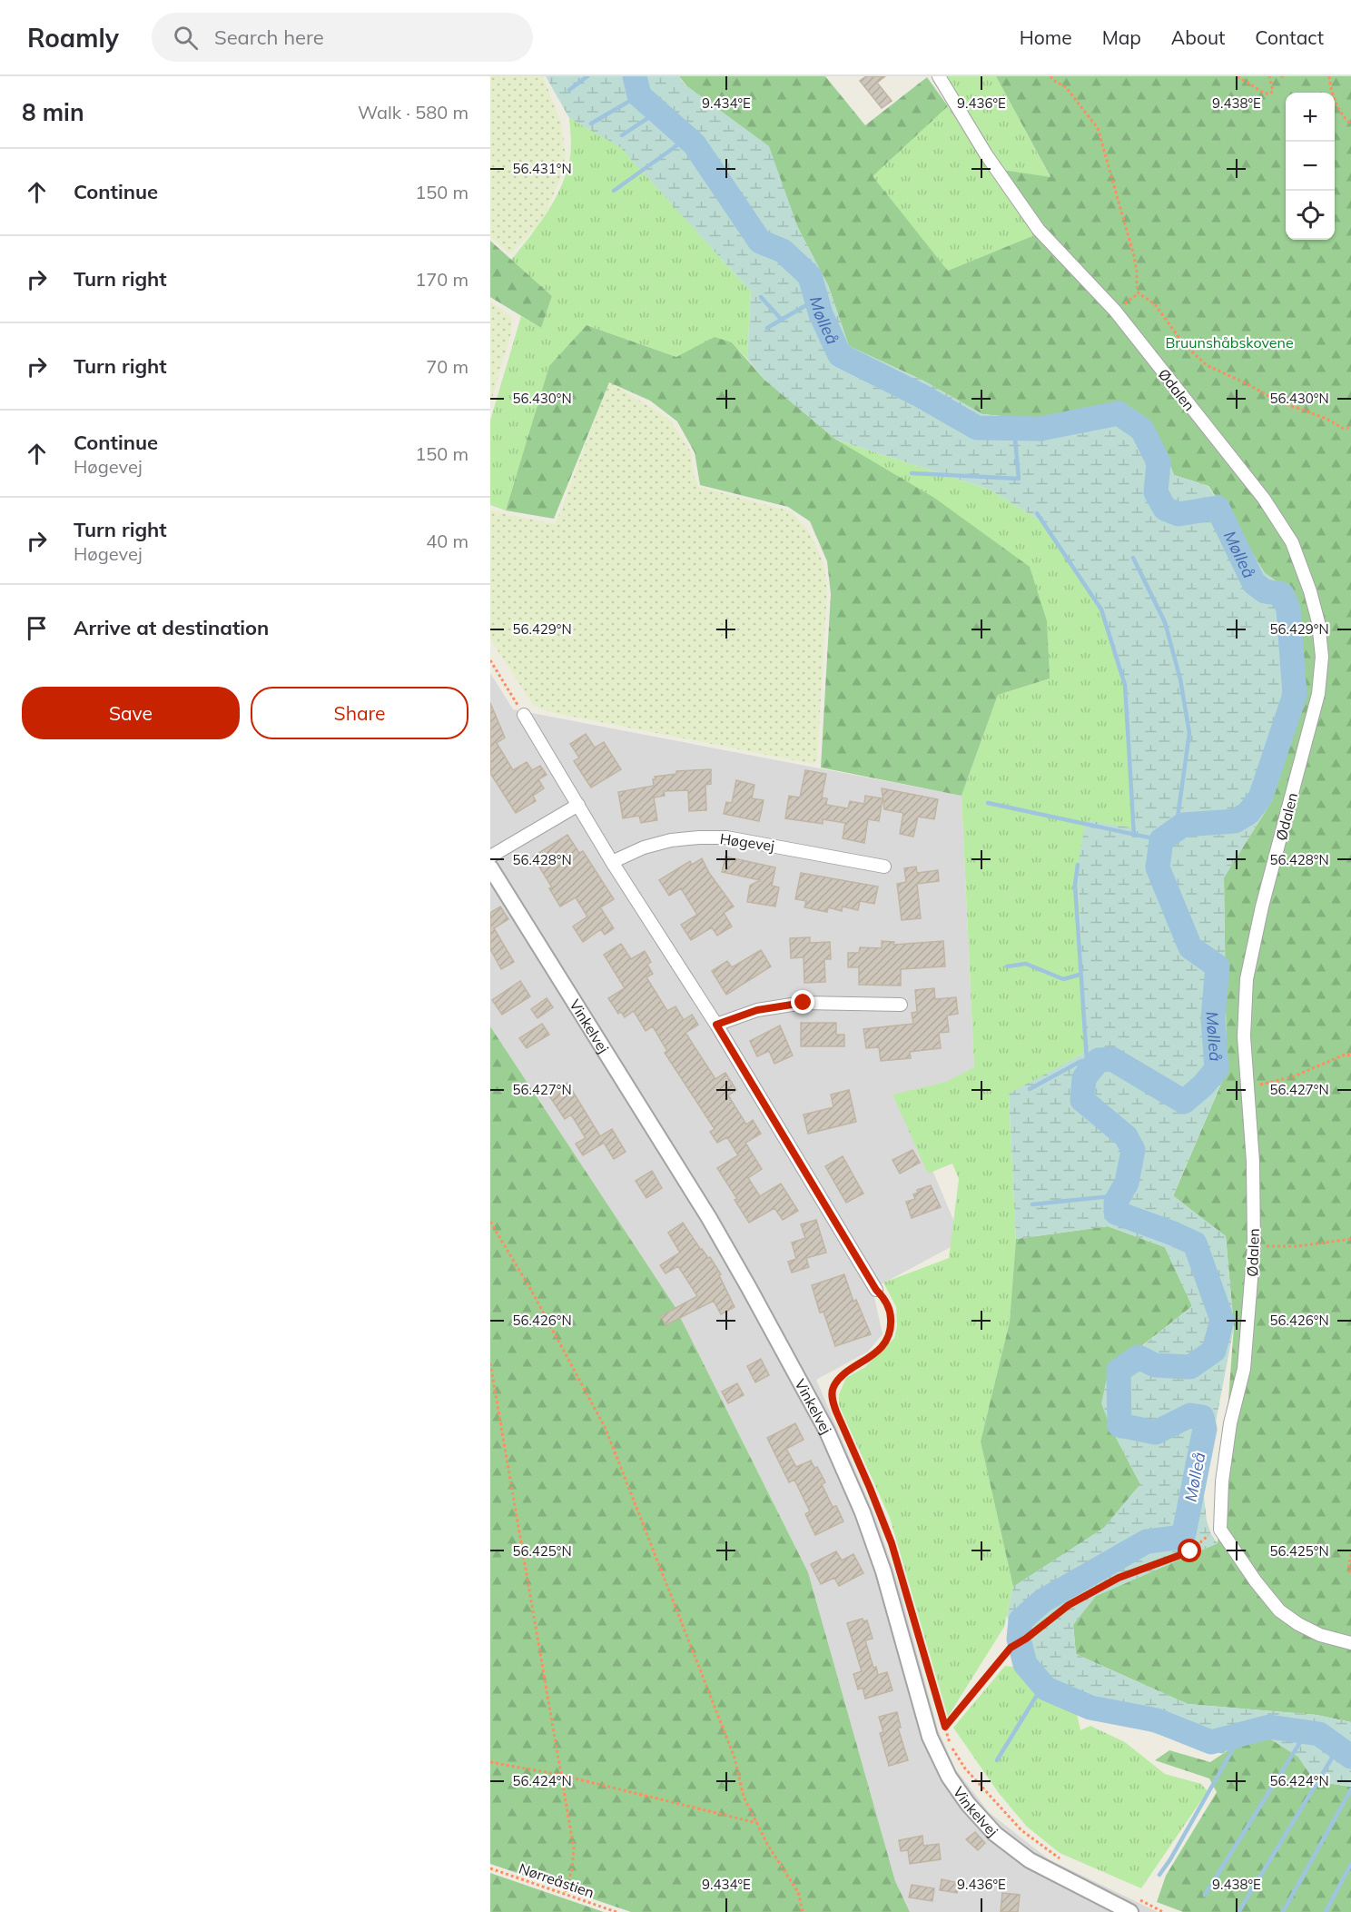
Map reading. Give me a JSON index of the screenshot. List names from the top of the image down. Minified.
{"streets":{"street":["Ødalen","Høgevej","Vinkelvej"],"path":["Nørreåstien"]},"water":["Mølleå"],"parks":["Bruunshåbskovene"],"page":{"header":"Roamly","search":"Search here","nav":["Home","Map","About","Contact"],"heading":["8 min","Walk · 580 m"],"map_buttons":["+","−"],"list":[["Continue","150 m"],["Turn right","170 m"],["Turn right","70 m"],["Continue","Høgevej","150 m"],["Turn right","Høgevej","40 m"],"Arrive at destination"],"buttons":["Save","Share"]},"coordinates":["9.434°E","9.436°E","9.438°E","56.431°N","56.430°N","56.429°N","56.428°N","56.427°N","56.426°N","56.425°N","56.424°N"]}
